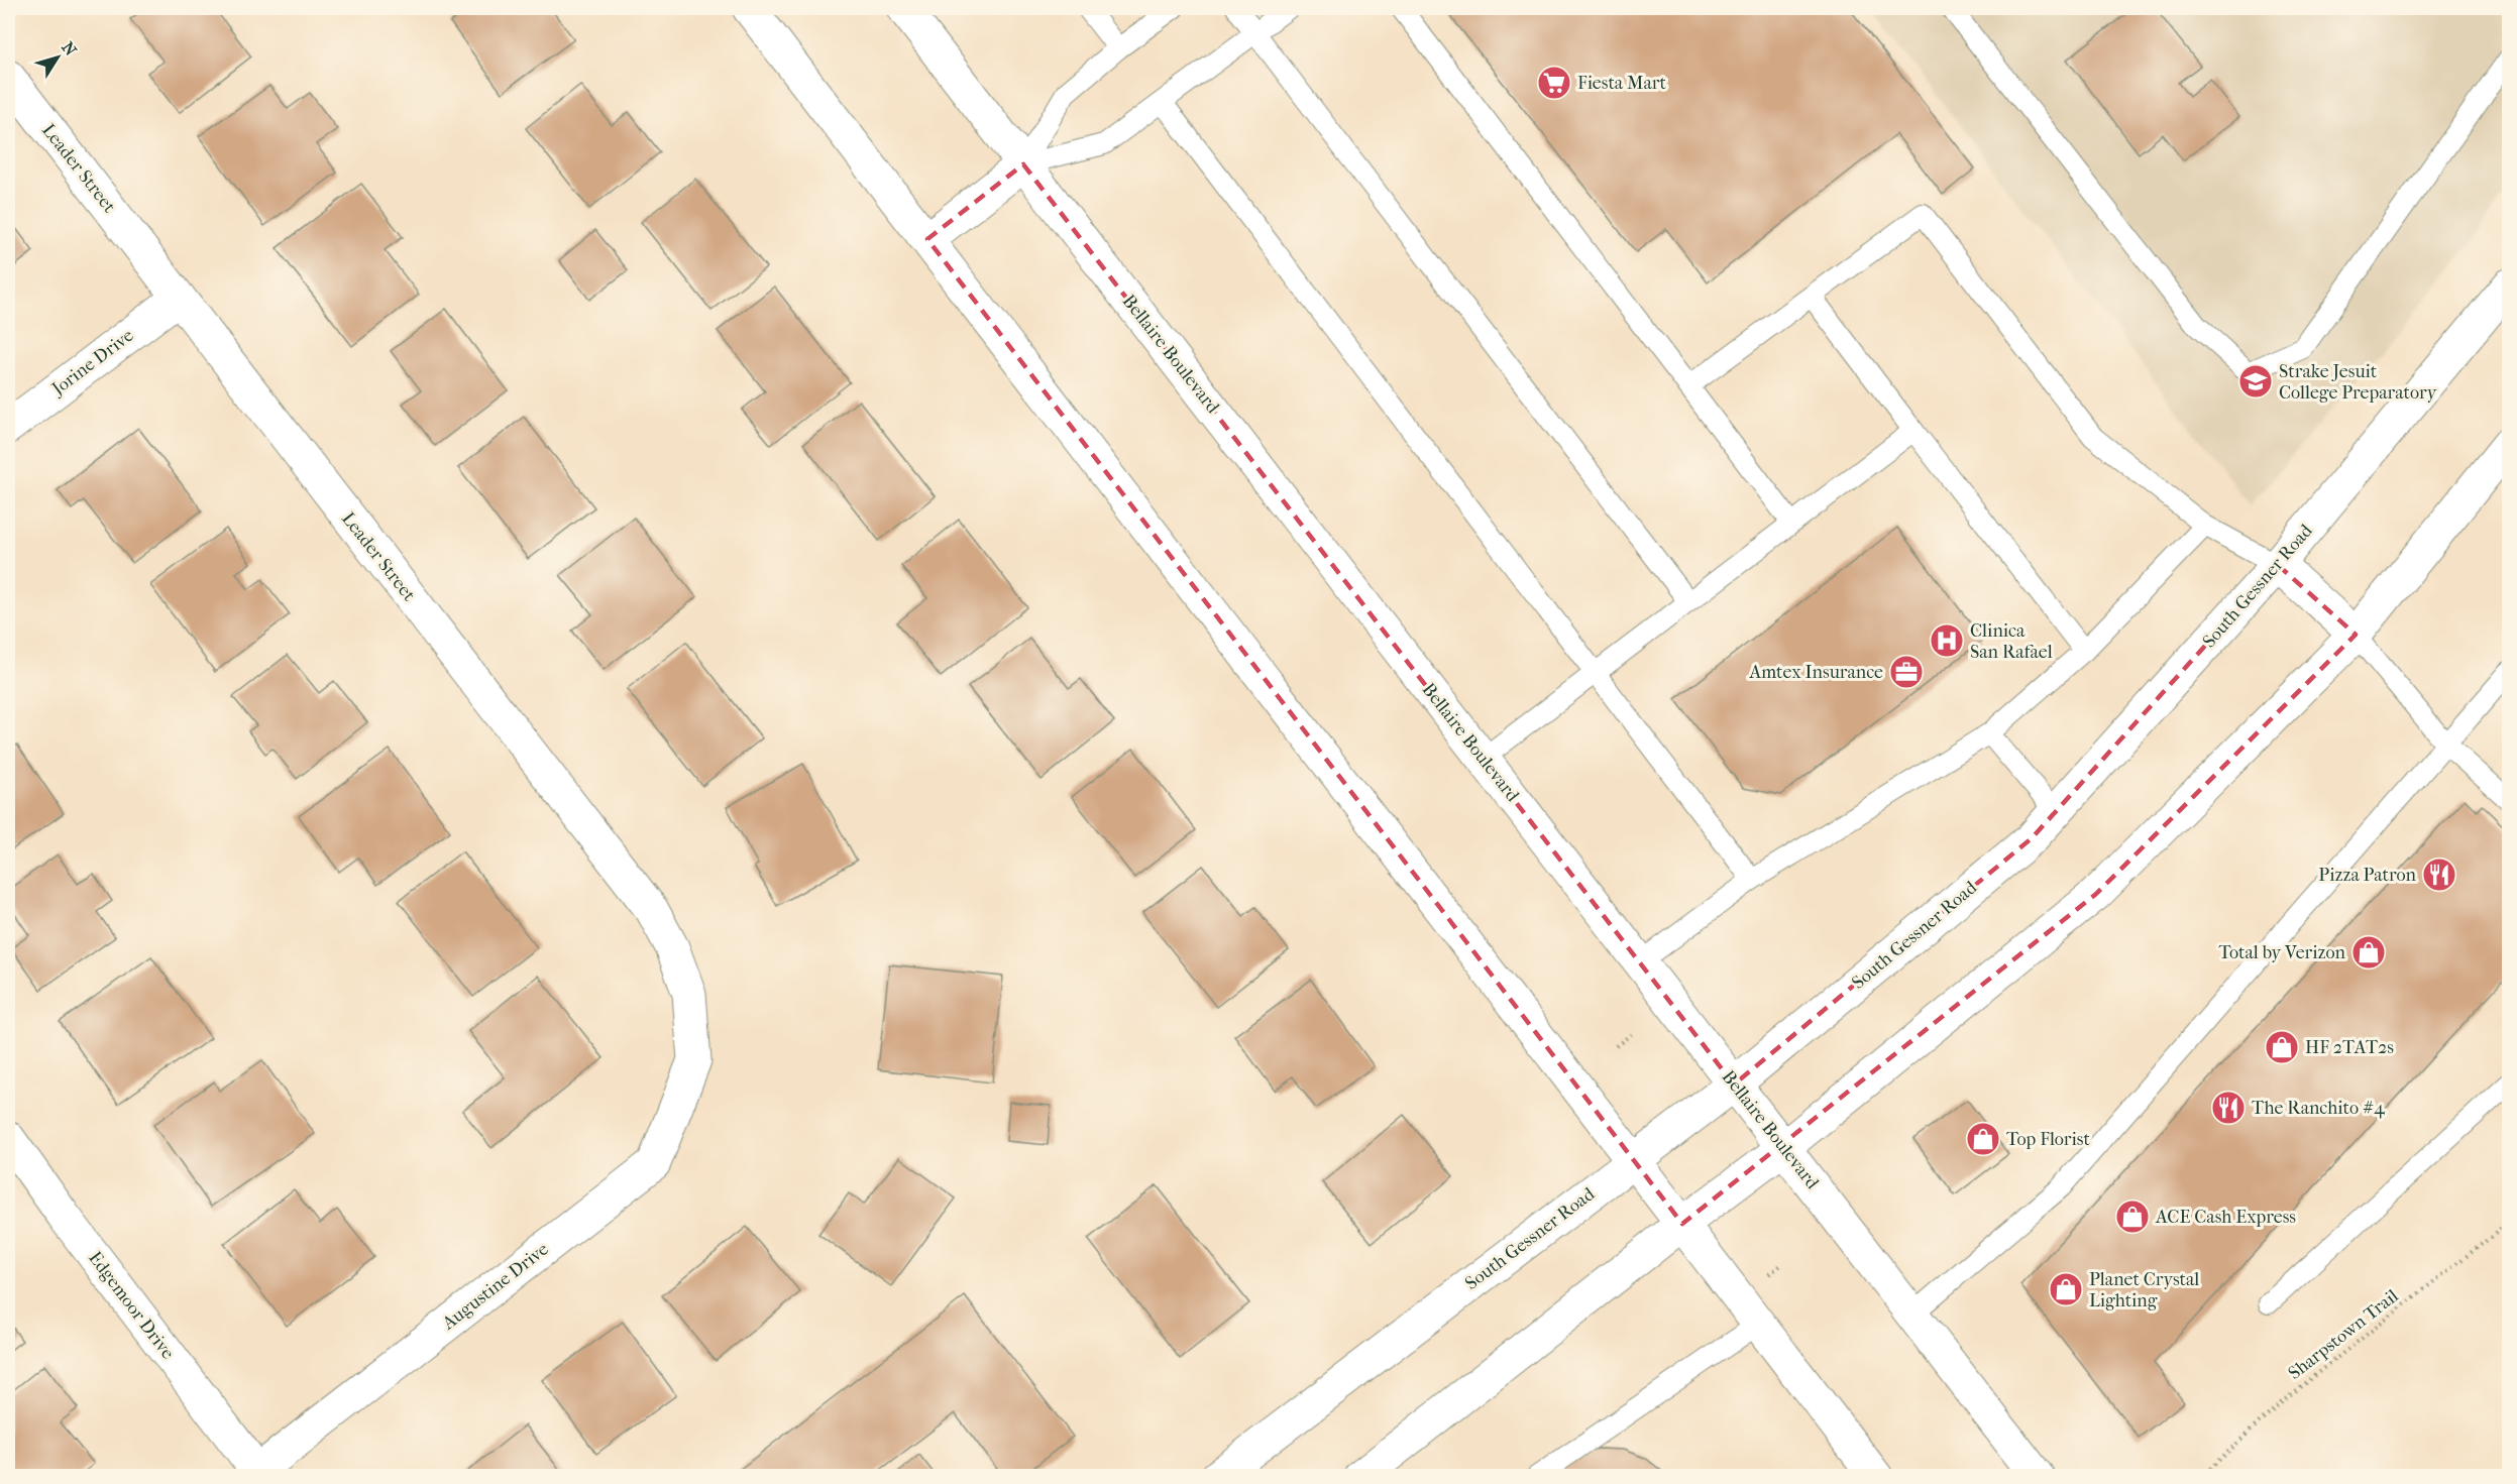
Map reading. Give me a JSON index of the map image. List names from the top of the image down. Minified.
{"streets":{"main road":["Leader Street","Bellaire Boulevard","Jorine Drive","South Gessner Road","Augustine Drive","Edgemoor Drive"],"path":["Sharpstown Trail"]},"crossings":[["Leader Street","Jorine Drive"],["Leader Street","Augustine Drive"],["Bellaire Boulevard","South Gessner Road"],["Augustine Drive","Edgemoor Drive"]],"places":{"supermarket":["Fiesta Mart"],"school or university":["Strake Jesuit College Preparatory"],"hospital":["Clinica San Rafael"],"office":["Amtex Insurance"],"restaurant":["Pizza Patron","The Ranchito #4"],"shop":["Total by Verizon","HF 2TAT2s","Top Florist","ACE Cash Express","Planet Crystal Lighting"]},"north":"top right"}
